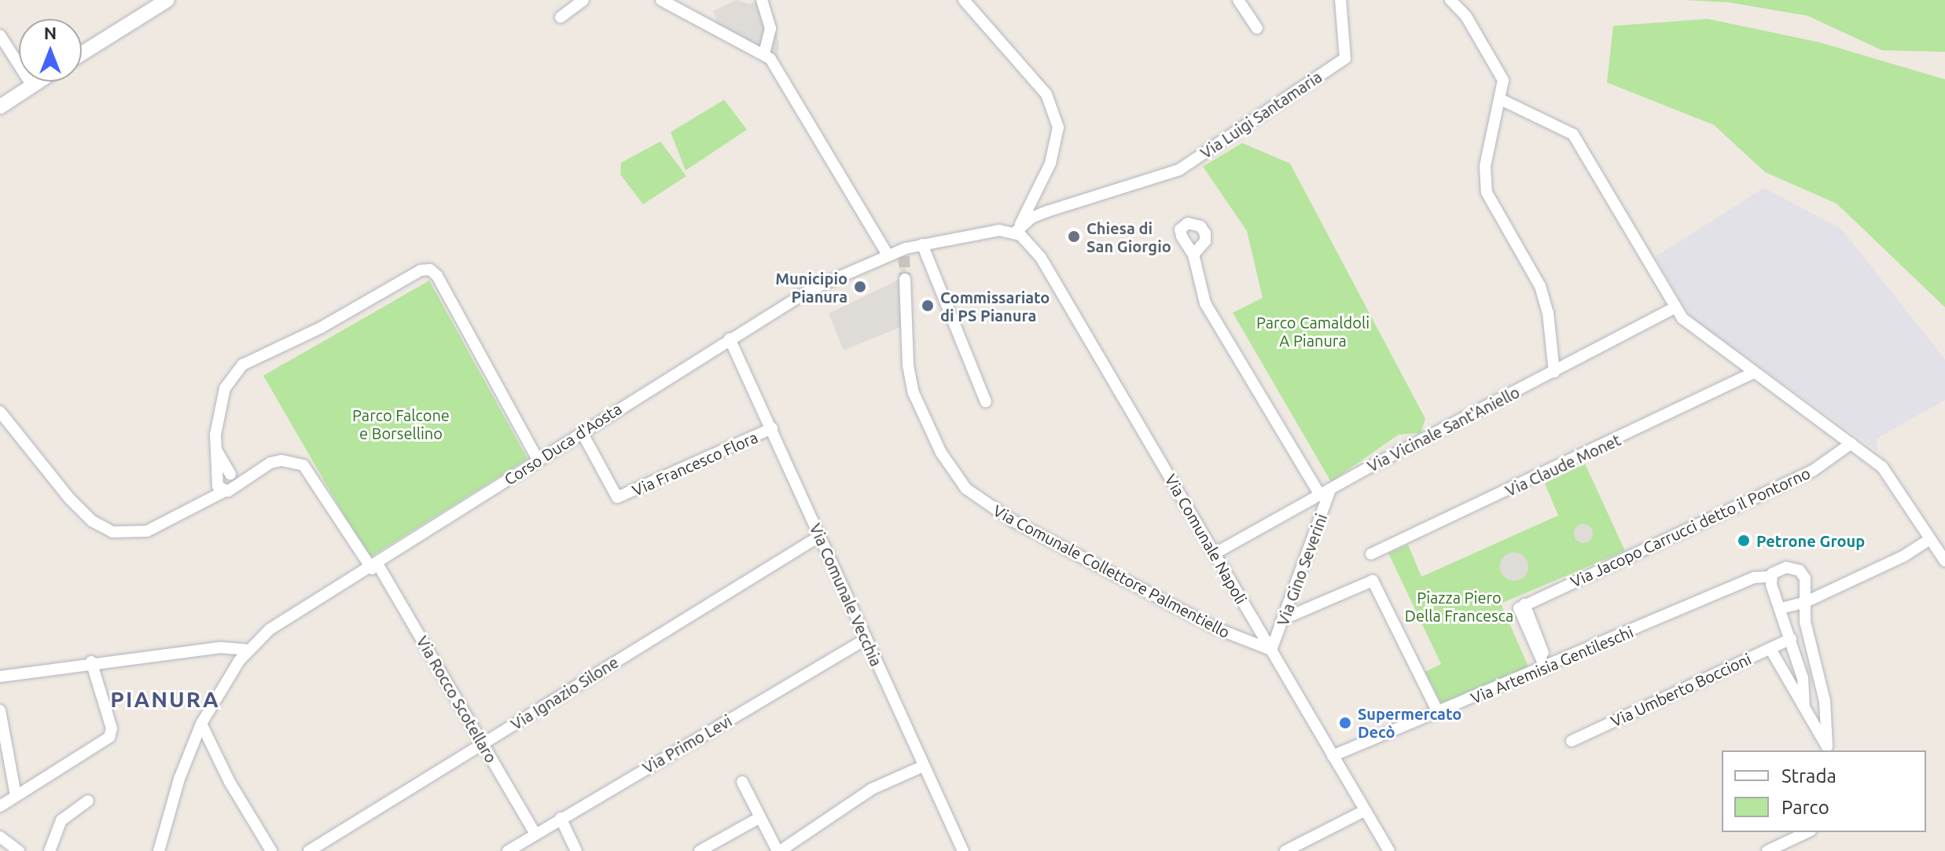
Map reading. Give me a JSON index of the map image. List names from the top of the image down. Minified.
{"streets":{"street":["Via Luigi Santamaria","Via Vicinale Sant'Aniello","Corso Duca d'Aosta","Via Francesco Flora","Via Claude Monet","Via Jacopo Carrucci detto il Pontorno","Via Comunale Napoli","Via Gino Severini","Via Comunale Collettore Palmentiello","Via Comunale Vecchia","Via Artemisia Gentileschi","Via Umberto Boccioni","Via Ignazio Silone","Via Rocco Scotellaro","Via Primo Levi"]},"crossings":[["Via Luigi Santamaria","Corso Duca d'Aosta"],["Via Luigi Santamaria","Via Comunale Napoli"],["Via Vicinale Sant'Aniello","Via Comunale Napoli"],["Via Vicinale Sant'Aniello","Via Gino Severini"],["Corso Duca d'Aosta","Via Francesco Flora"],["Corso Duca d'Aosta","Via Comunale Napoli"],["Corso Duca d'Aosta","Via Comunale Vecchia"],["Corso Duca d'Aosta","Via Rocco Scotellaro"],["Via Francesco Flora","Via Comunale Vecchia"],["Via Jacopo Carrucci detto il Pontorno","Via Artemisia Gentileschi"],["Via Comunale Napoli","Via Gino Severini"],["Via Comunale Napoli","Via Comunale Collettore Palmentiello"],["Via Comunale Napoli","Via Artemisia Gentileschi"],["Via Gino Severini","Via Comunale Collettore Palmentiello"],["Via Comunale Vecchia","Via Ignazio Silone"],["Via Comunale Vecchia","Via Primo Levi"],["Via Ignazio Silone","Via Rocco Scotellaro"],["Via Rocco Scotellaro","Via Primo Levi"]],"districts":["PIANURA"],"parks":["Parco Camaldoli A Pianura","Parco Falcone e Borsellino","Piazza Piero Della Francesca"],"places":["Chiesa di San Giorgio","Municipio Pianura","Commissariato di PS Pianura","Petrone Group","Supermercato Decò"],"legend":["Strada","Parco"],"north":"top"}
